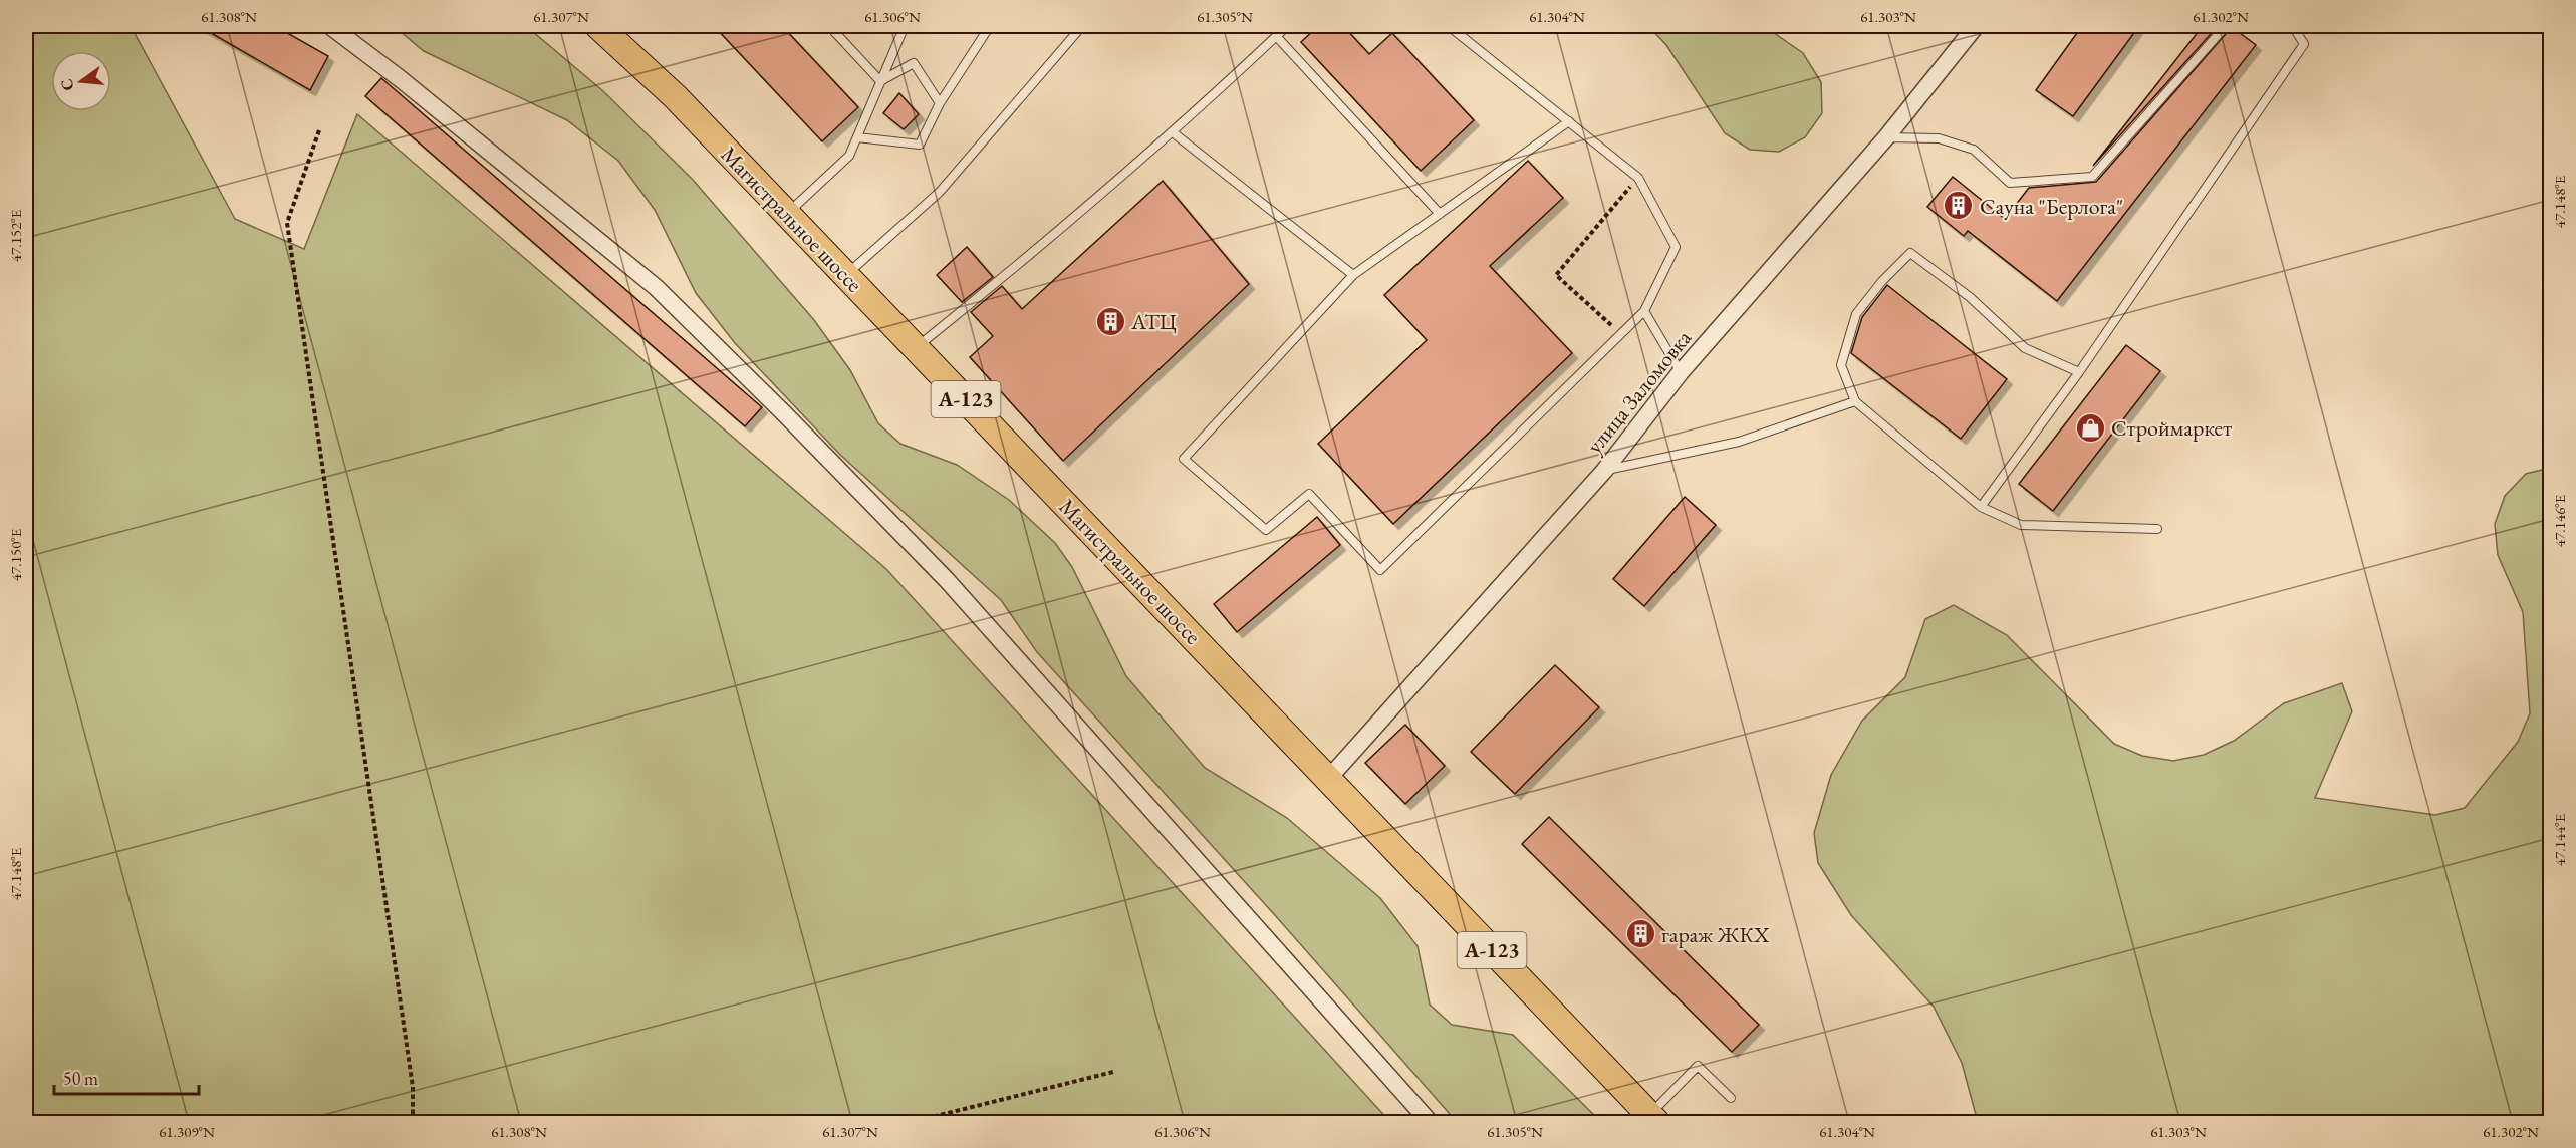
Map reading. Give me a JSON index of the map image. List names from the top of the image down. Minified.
{"streets":{"main road":["Магистральное шоссе","А-123"],"street":["улица Заломовка"]},"crossings":[["Магистральное шоссе","улица Заломовка"]],"places":{"building":["Сауна \"Берлога\"","АТЦ","гараж ЖКХ"],"shop":["Строймаркет"]},"scale_bar":"50 m","north":"left","coordinates":["61.308°N","61.307°N","61.306°N","61.305°N","61.304°N","61.303°N","61.302°N","47.148°E","47.152°E","47.146°E","47.150°E","47.144°E","61.309°N"]}
